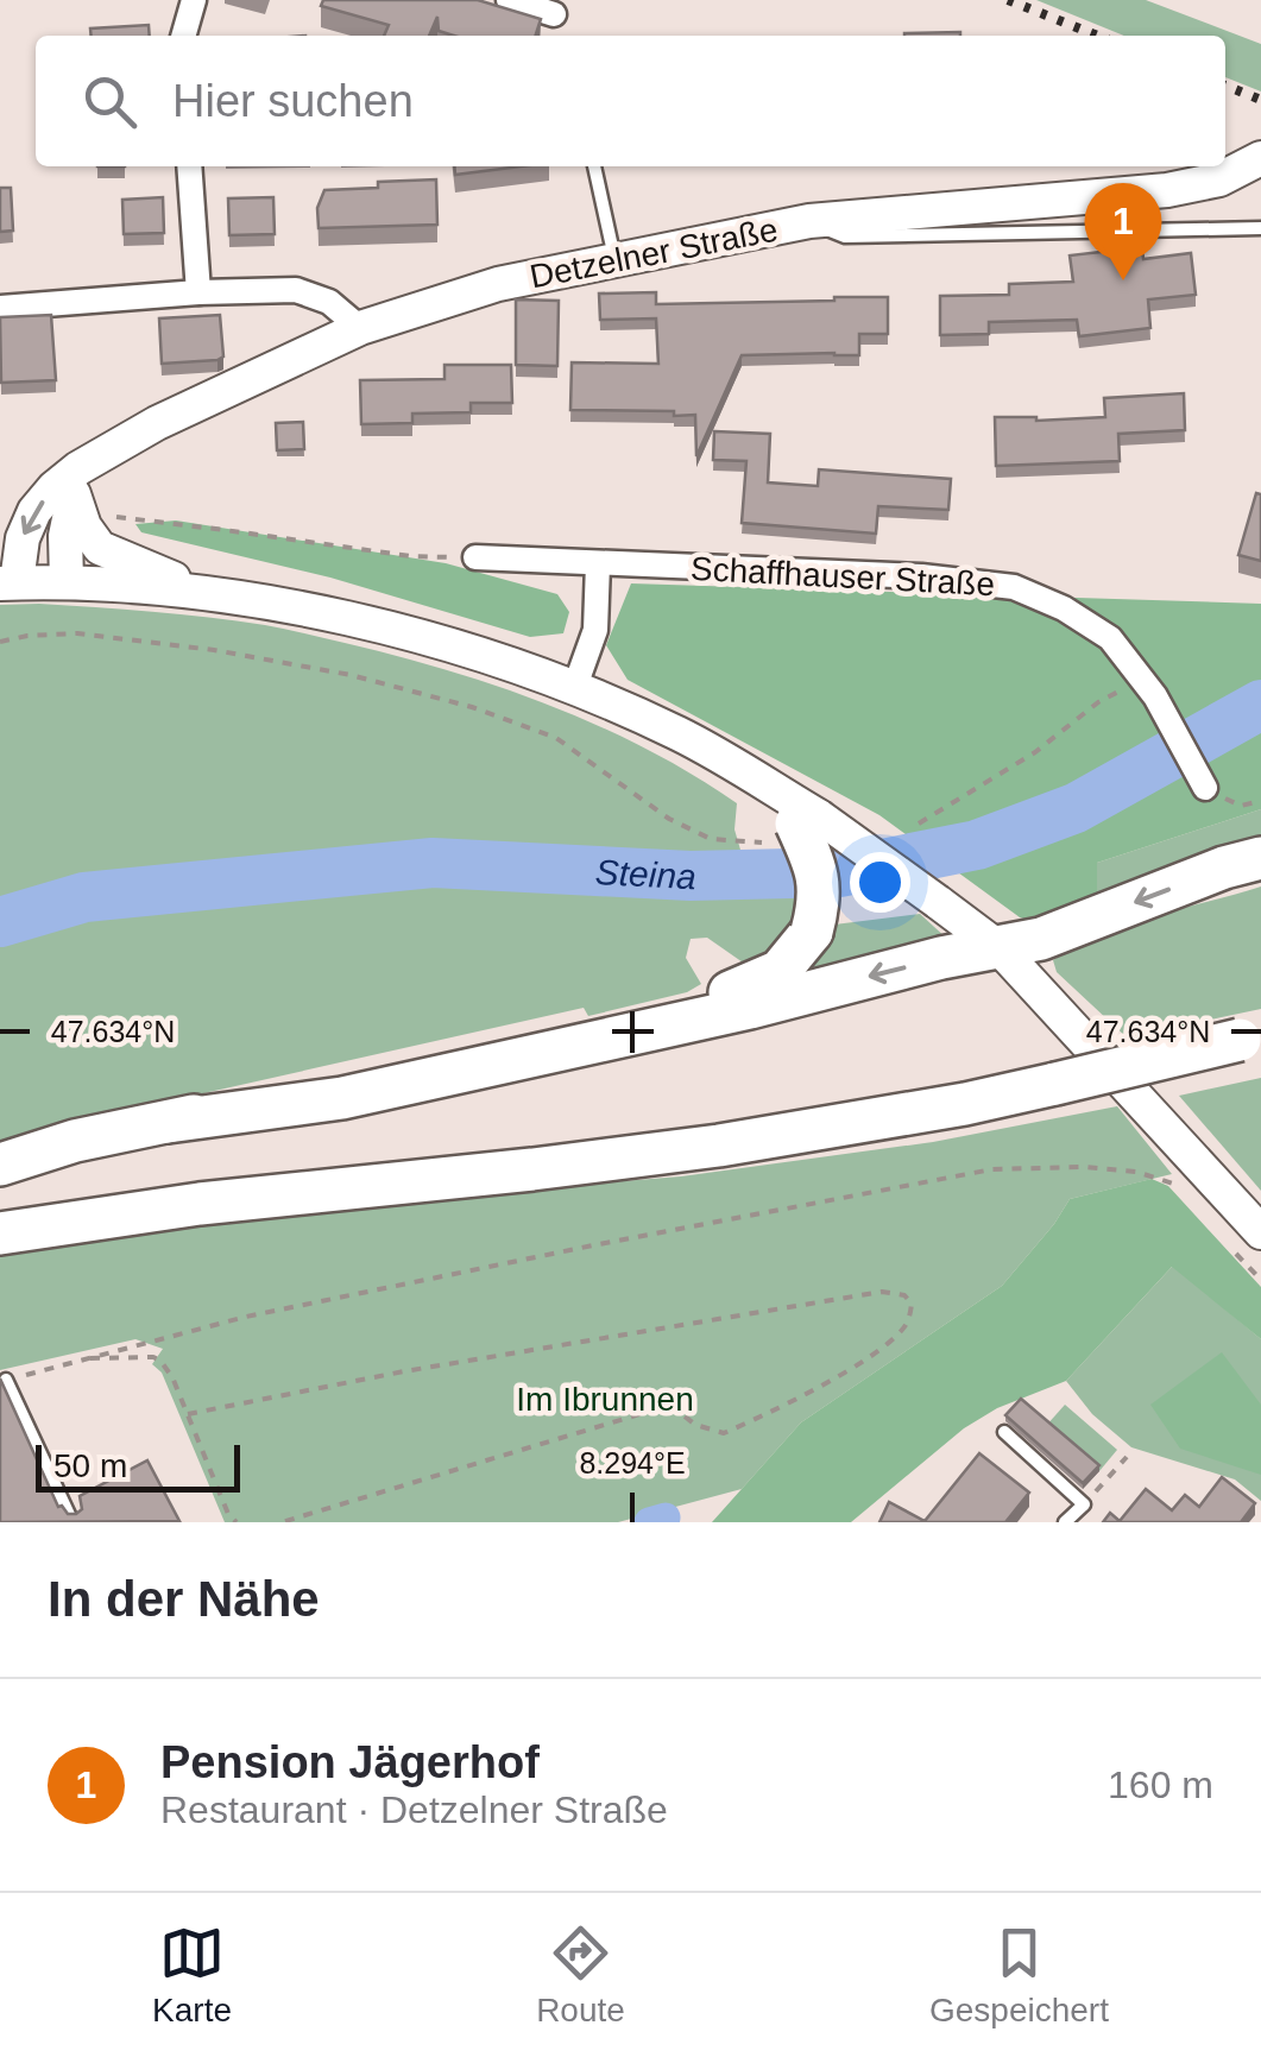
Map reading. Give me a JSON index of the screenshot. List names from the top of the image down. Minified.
{"streets":{"main road":["Detzelner Straße"],"street":["Schaffhauser Straße"]},"water":["Steina"],"parks":["Im Ibrunnen"],"scale_bar":"50 m","page":{"search":"Hier suchen","pins":"1","scale":"50 m","heading":"In der Nähe","list":[{"mark":"1","name":"Pension Jägerhof","note":"Restaurant · Detzelner Straße","value":"160 m"}],"nav":["Karte","Route","Gespeichert"]},"coordinates":["47.634°N","8.294°E"]}
